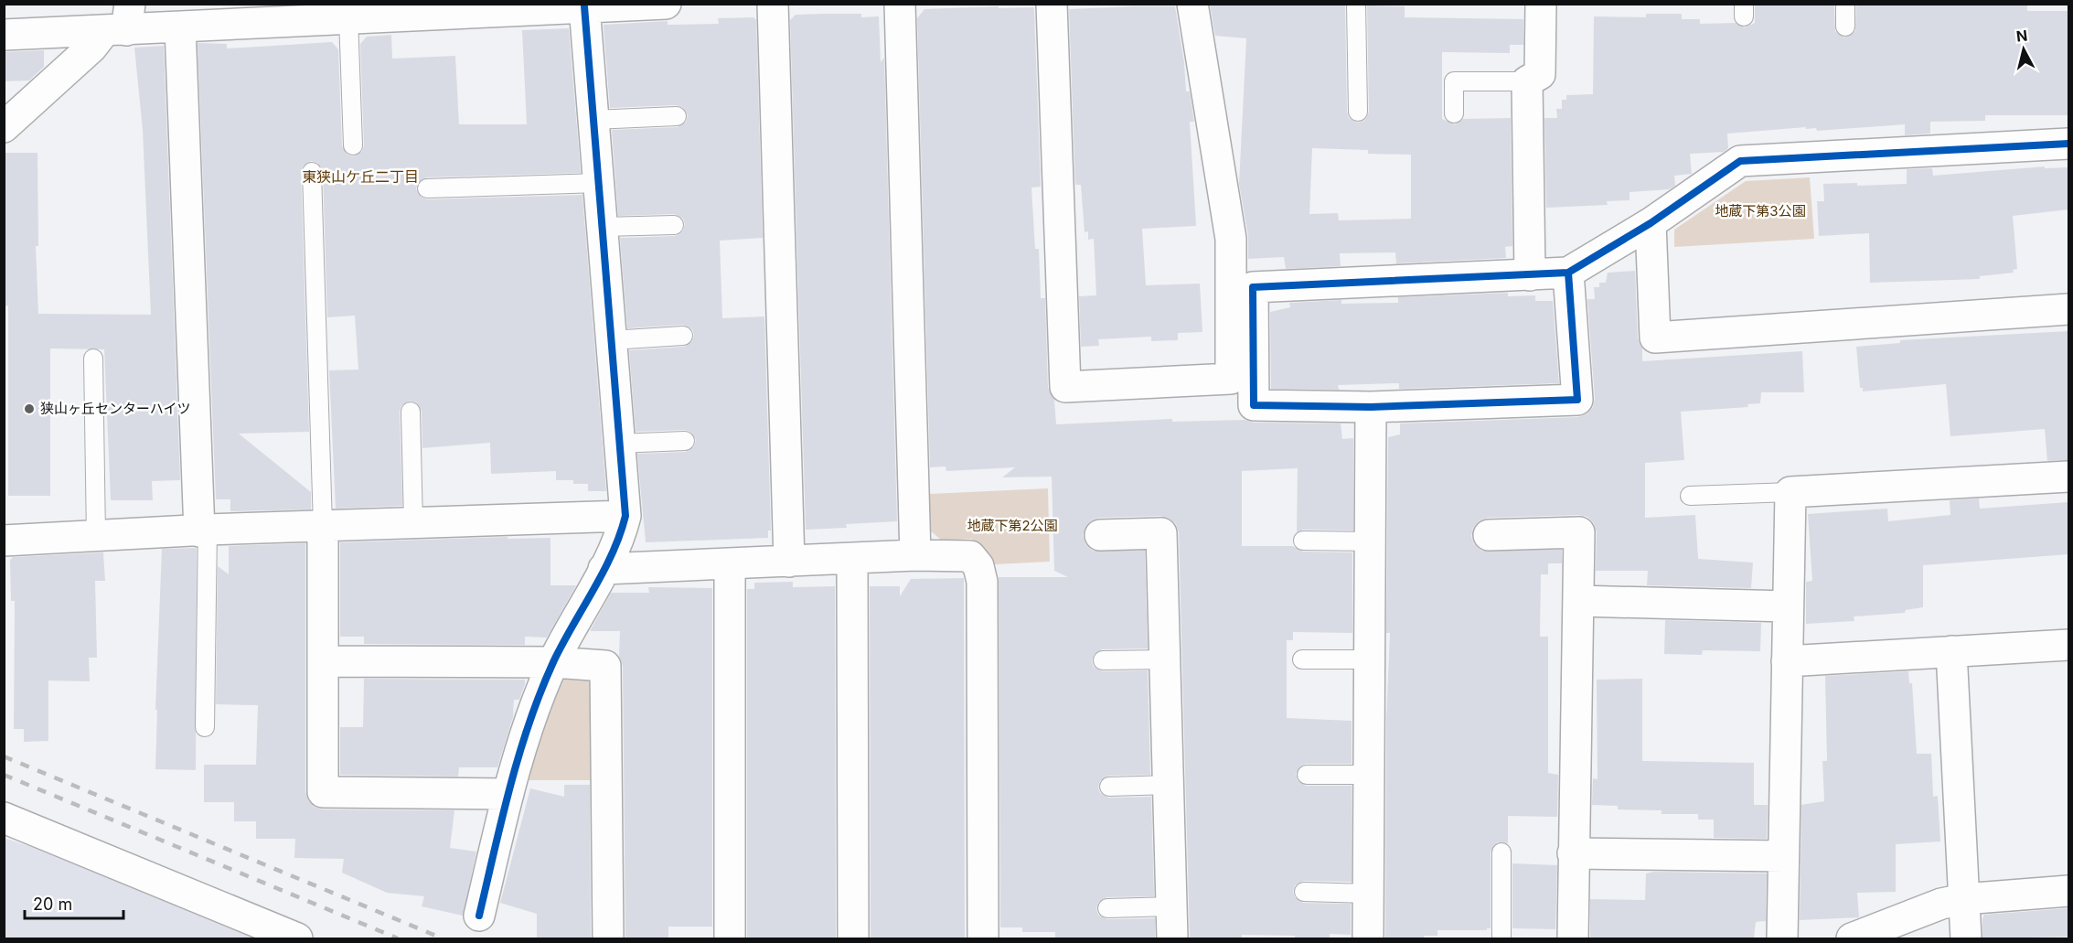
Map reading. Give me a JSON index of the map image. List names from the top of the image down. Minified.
{"districts":["東狭山ケ丘二丁目"],"parks":["地蔵下第3公園","地蔵下第2公園"],"places":["狭山ヶ丘センターハイツ"],"scale_bar":"20 m","north":"top"}
